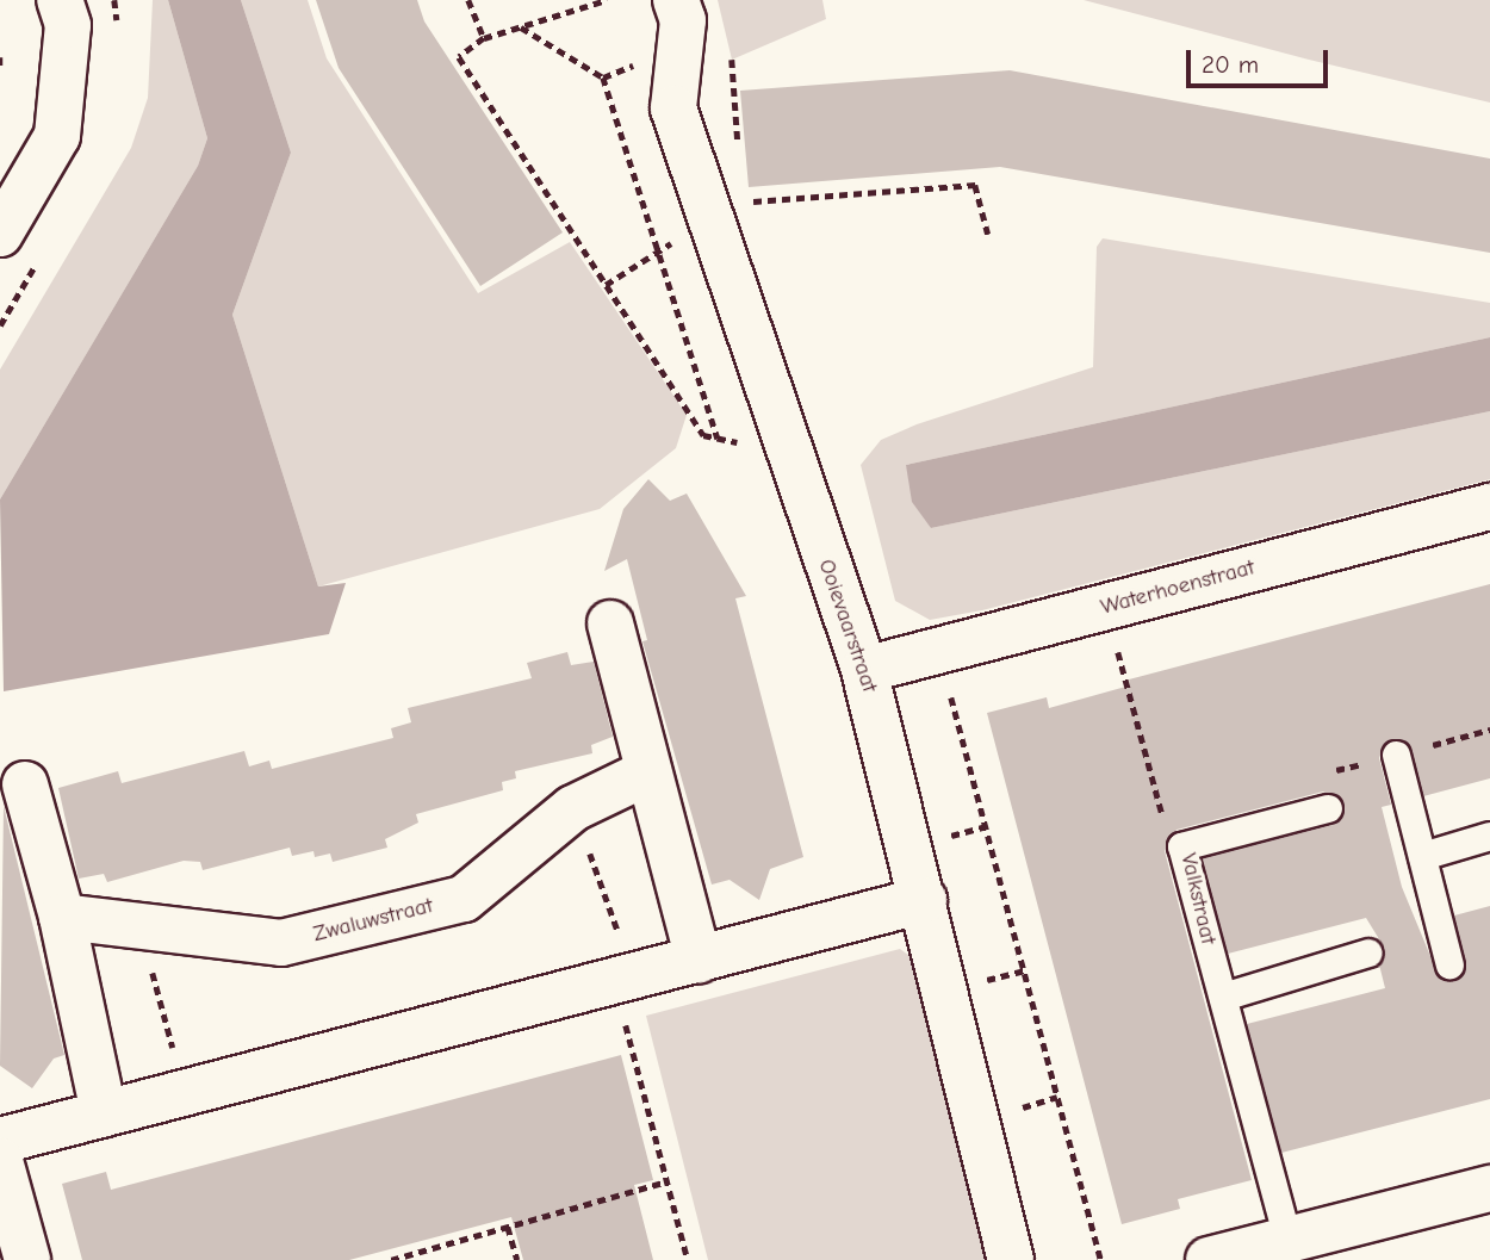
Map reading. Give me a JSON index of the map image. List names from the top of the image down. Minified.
{"streets":{"street":["Waterhoenstraat","Ooievaarstraat","Zwaluwstraat"],"lane":["Valkstraat"]},"crossings":[["Waterhoenstraat","Ooievaarstraat"]],"scale_bar":"20 m"}
